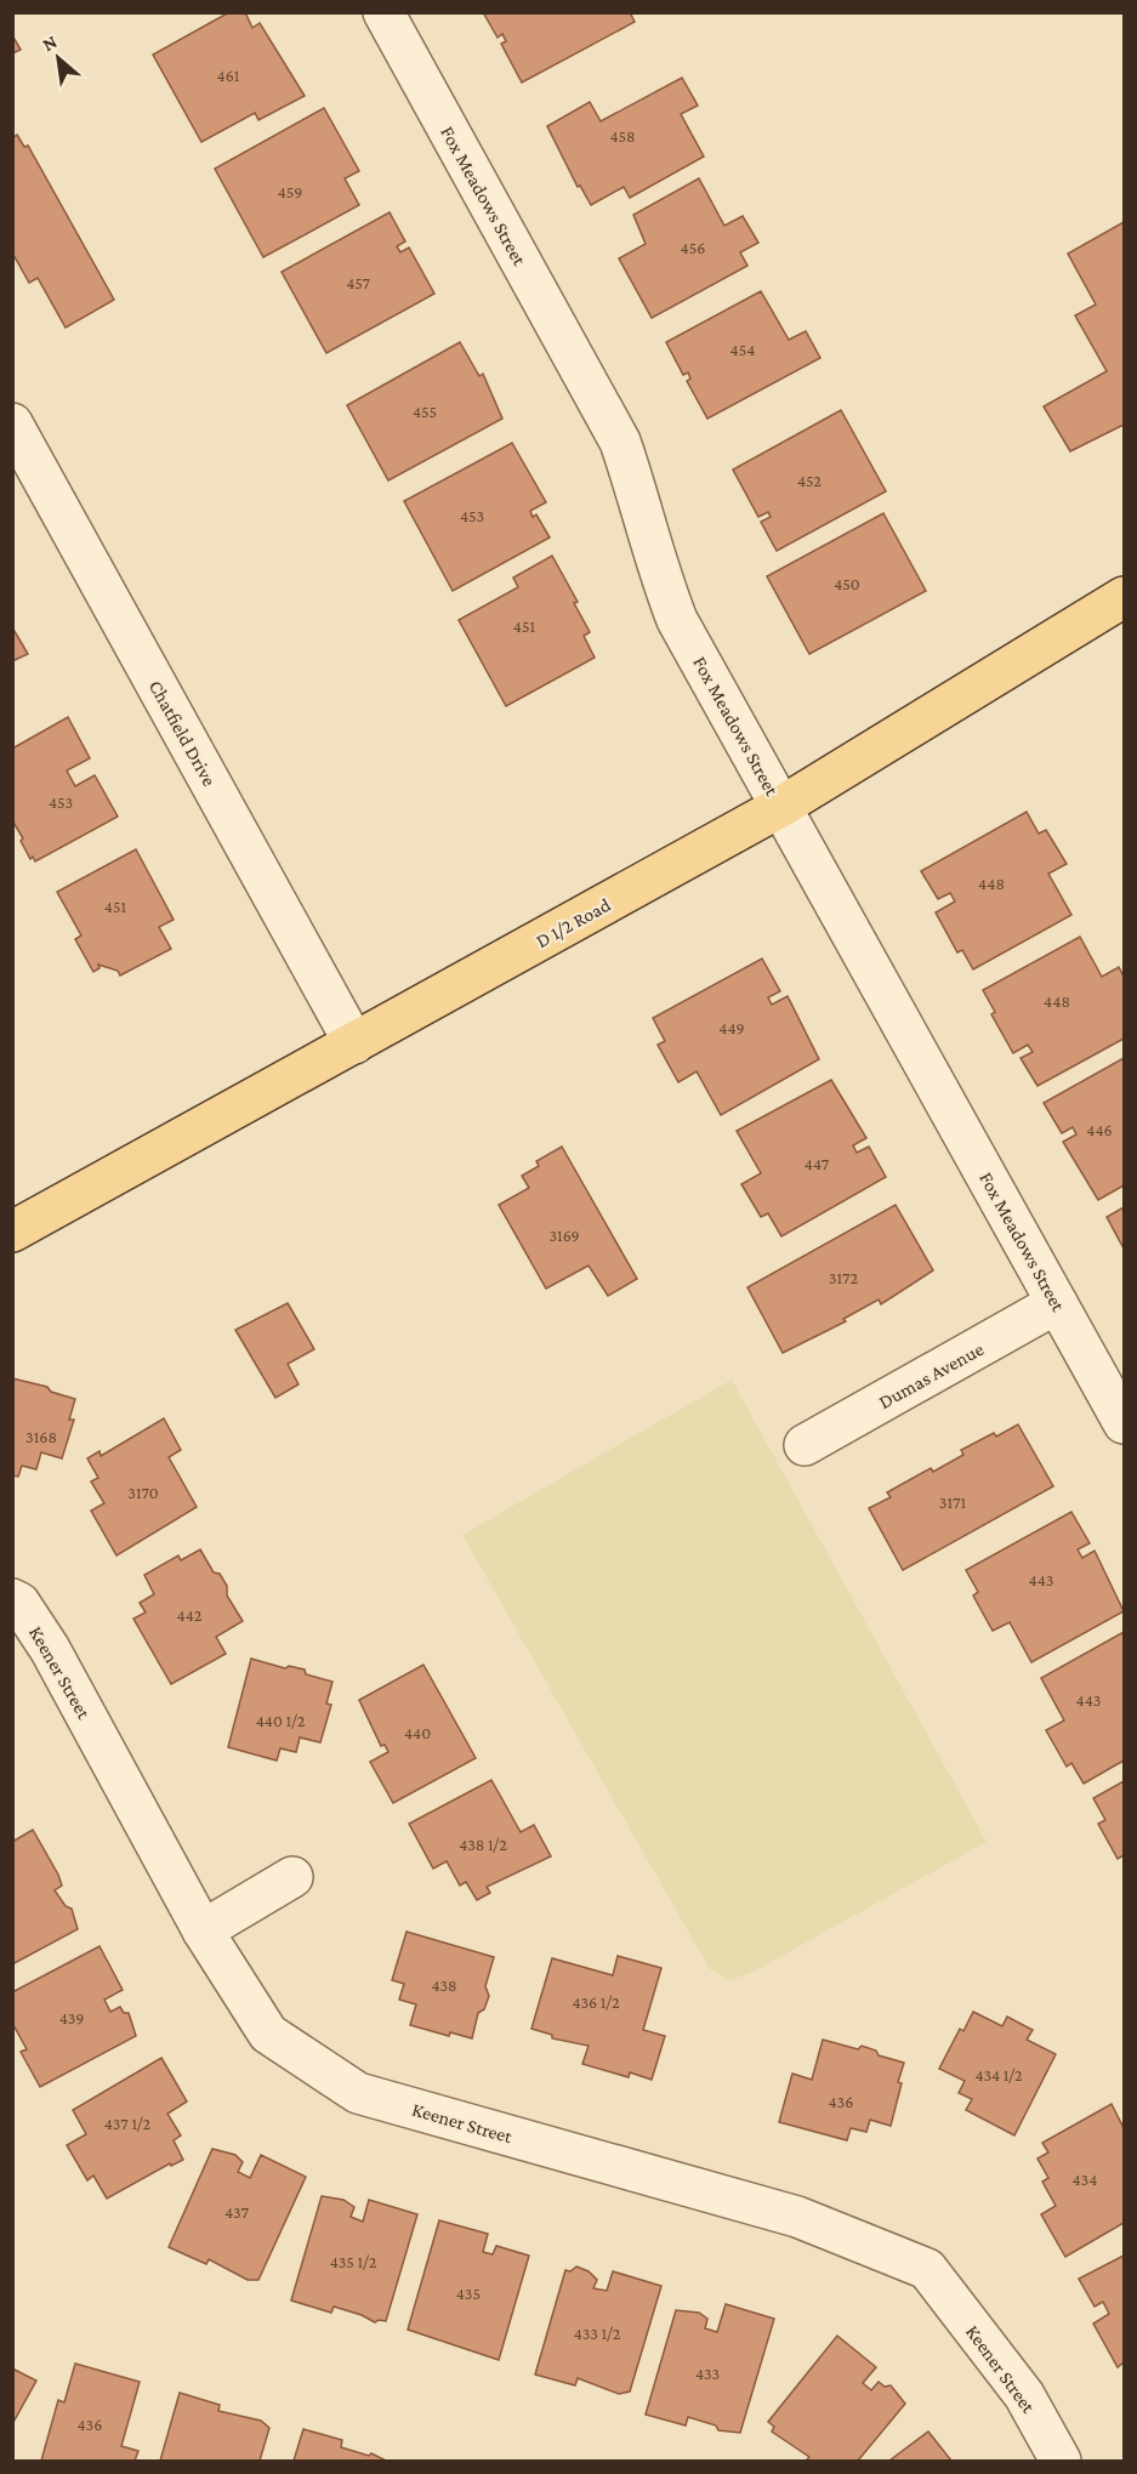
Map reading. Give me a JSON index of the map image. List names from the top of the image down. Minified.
{"streets":{"main road":["D 1/2 Road"],"street":["Fox Meadows Street","Chatfield Drive","Dumas Avenue","Keener Street"]},"crossings":[["Fox Meadows Street","D 1/2 Road"],["Fox Meadows Street","Dumas Avenue"],["Chatfield Drive","D 1/2 Road"]],"house_numbers":["461","458","459","456","457","454","455","452","453","450","451","453","448","451","448","449","446","447","3169","3172","3168","3170","3171","443","442","443","440 1/2","440","438 1/2","438","436 1/2","439","434 1/2","436","437 1/2","434","437","435 1/2","435","433 1/2","433","436"],"north":"top left"}
